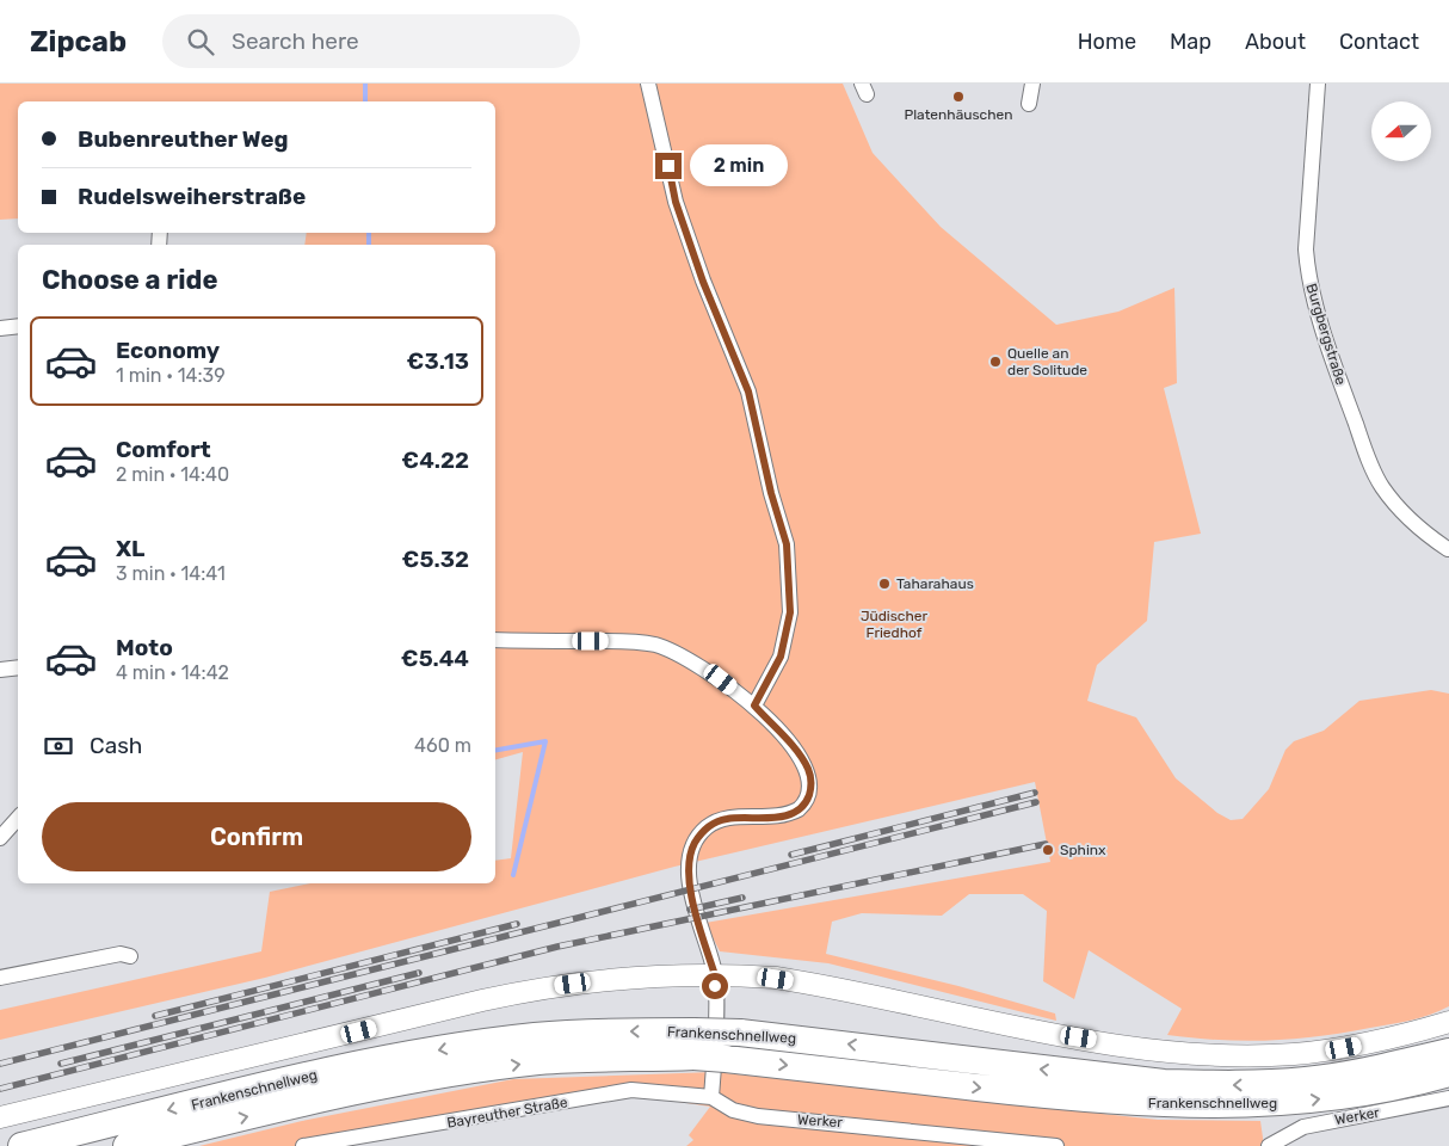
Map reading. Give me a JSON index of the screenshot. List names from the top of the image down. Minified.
{"streets":{"highway":["Frankenschnellweg"],"street":["Burgbergstraße","Bayreuther Straße","Werker"]},"crossings":[["Bayreuther Straße","Werker"]],"parks":["Jüdischer Friedhof"],"places":["Platenhäuschen","Quelle an der Solitude","Taharahaus","Sphinx"],"north":"left","page":{"header":"Zipcab","search":"Search here","nav":["Home","Map","About","Contact"],"banner":["Bubenreuther Weg","Rudelsweiherstraße"],"bubble":"2 min","heading":"Choose a ride","list":[{"name":"Economy","note":"1 min · 14:39","value":"€3.13"},{"name":"Comfort","note":"2 min · 14:40","value":"€4.22"},{"name":"XL","note":"3 min · 14:41","value":"€5.32"},{"name":"Moto","note":"4 min · 14:42","value":"€5.44"}],"pay":["Cash","460 m"],"buttons":"Confirm"}}
